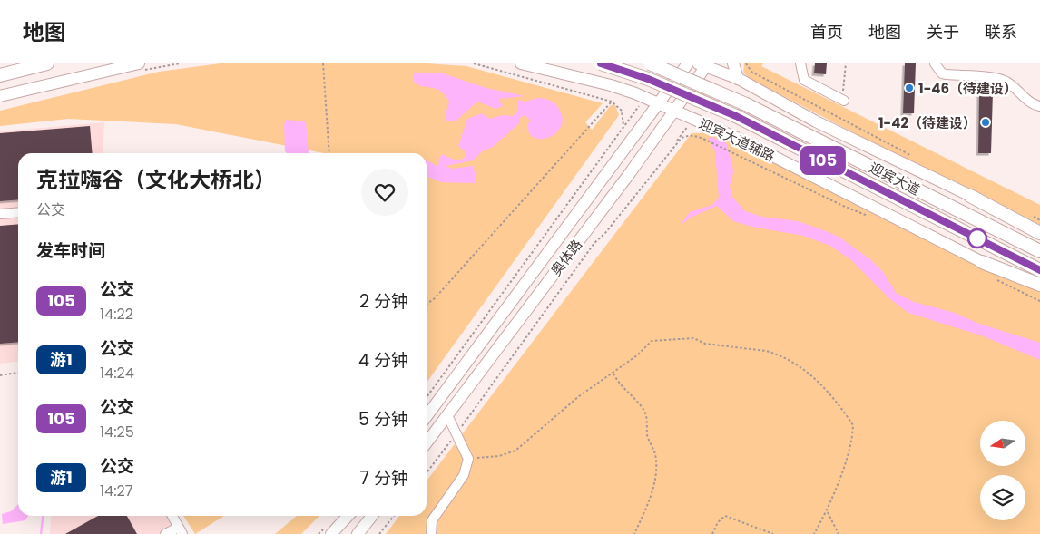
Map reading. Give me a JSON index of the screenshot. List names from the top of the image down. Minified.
{"streets":{"highway":["迎宾大道"],"main road":["迎宾大道辅路","奥体路"]},"crossings":[["迎宾大道辅路","奥体路"]],"places":["1-46（待建设）","1-42（待建设）"],"lines":["bus line 105"],"north":"left","page":{"header":"地图","nav":["首页","地图","关于","联系"],"on_map":"105","heading":[["克拉嗨谷（文化大桥北）","公交"],"发车时间"],"list":[{"mark":"105","name":"公交","note":"14:22","value":"2 分钟"},{"mark":"游1","name":"公交","note":"14:24","value":"4 分钟"},{"mark":"105","name":"公交","note":"14:25","value":"5 分钟"},{"mark":"游1","name":"公交","note":"14:27","value":"7 分钟"}]}}
